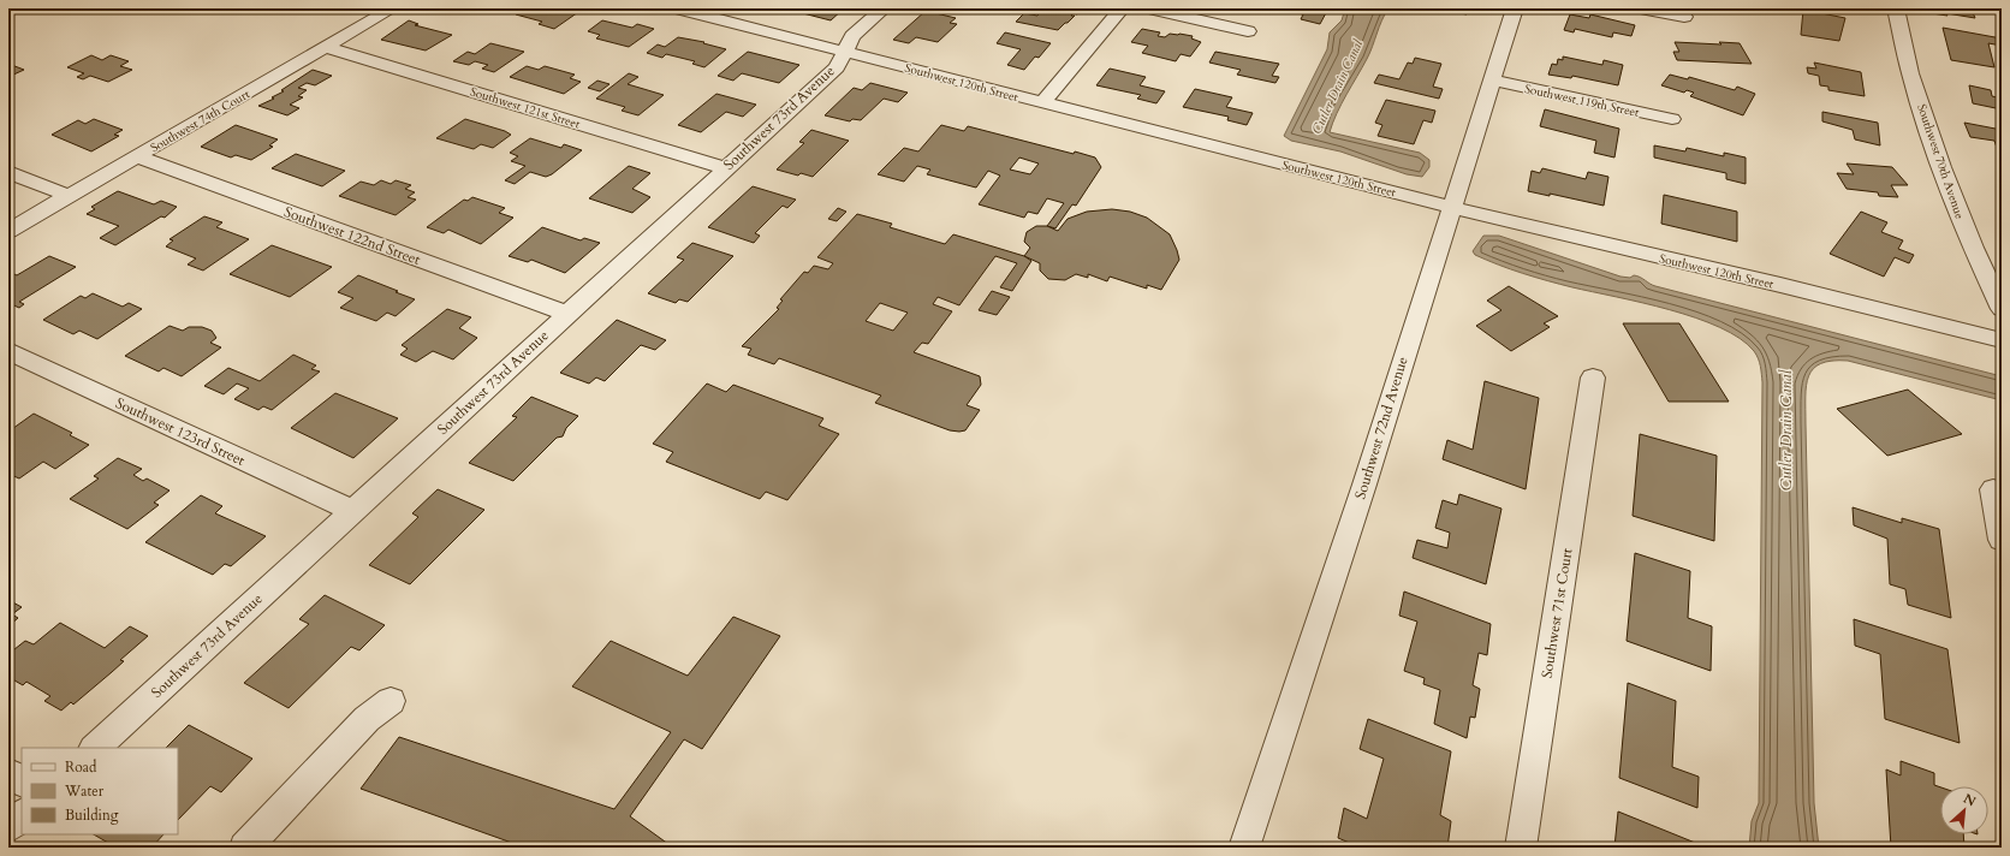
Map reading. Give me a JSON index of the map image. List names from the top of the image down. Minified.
{"streets":{"street":["Southwest 120th Street","Southwest 119th Street","Southwest 121st Street","Southwest 73rd Avenue","Southwest 74th Court","Southwest 70th Avenue","Southwest 122nd Street","Southwest 72nd Avenue","Southwest 123rd Street","Southwest 71st Court"]},"crossings":[["Southwest 120th Street","Southwest 73rd Avenue"],["Southwest 120th Street","Southwest 72nd Avenue"],["Southwest 119th Street","Southwest 72nd Avenue"],["Southwest 121st Street","Southwest 73rd Avenue"],["Southwest 121st Street","Southwest 74th Court"],["Southwest 73rd Avenue","Southwest 122nd Street"],["Southwest 73rd Avenue","Southwest 123rd Street"],["Southwest 74th Court","Southwest 122nd Street"]],"water":["Cutler Drain Canal"],"legend":["Road","Water","Building"],"north":"top right"}
